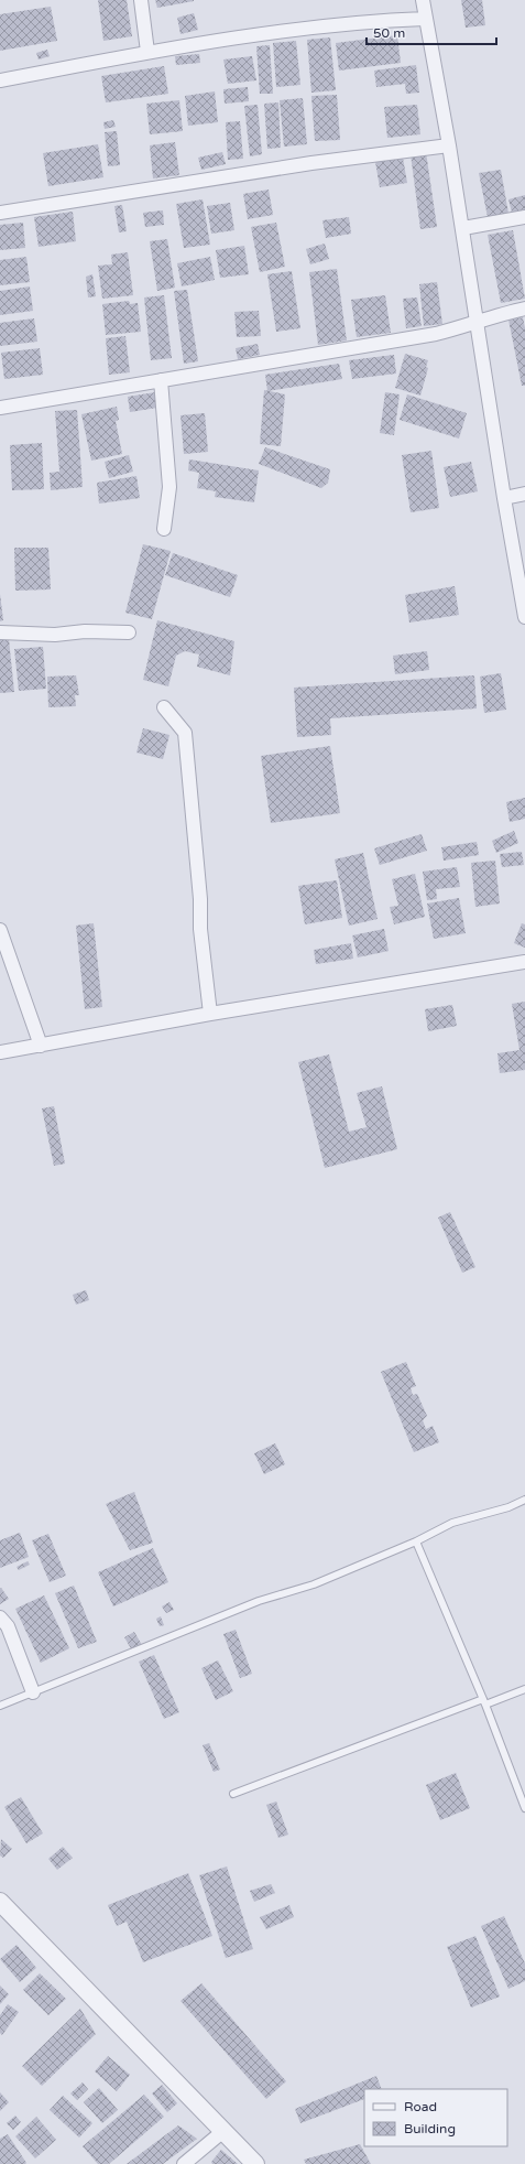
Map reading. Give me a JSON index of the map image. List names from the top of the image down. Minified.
{"legend":["Road","Building"],"scale_bar":"50 m"}
